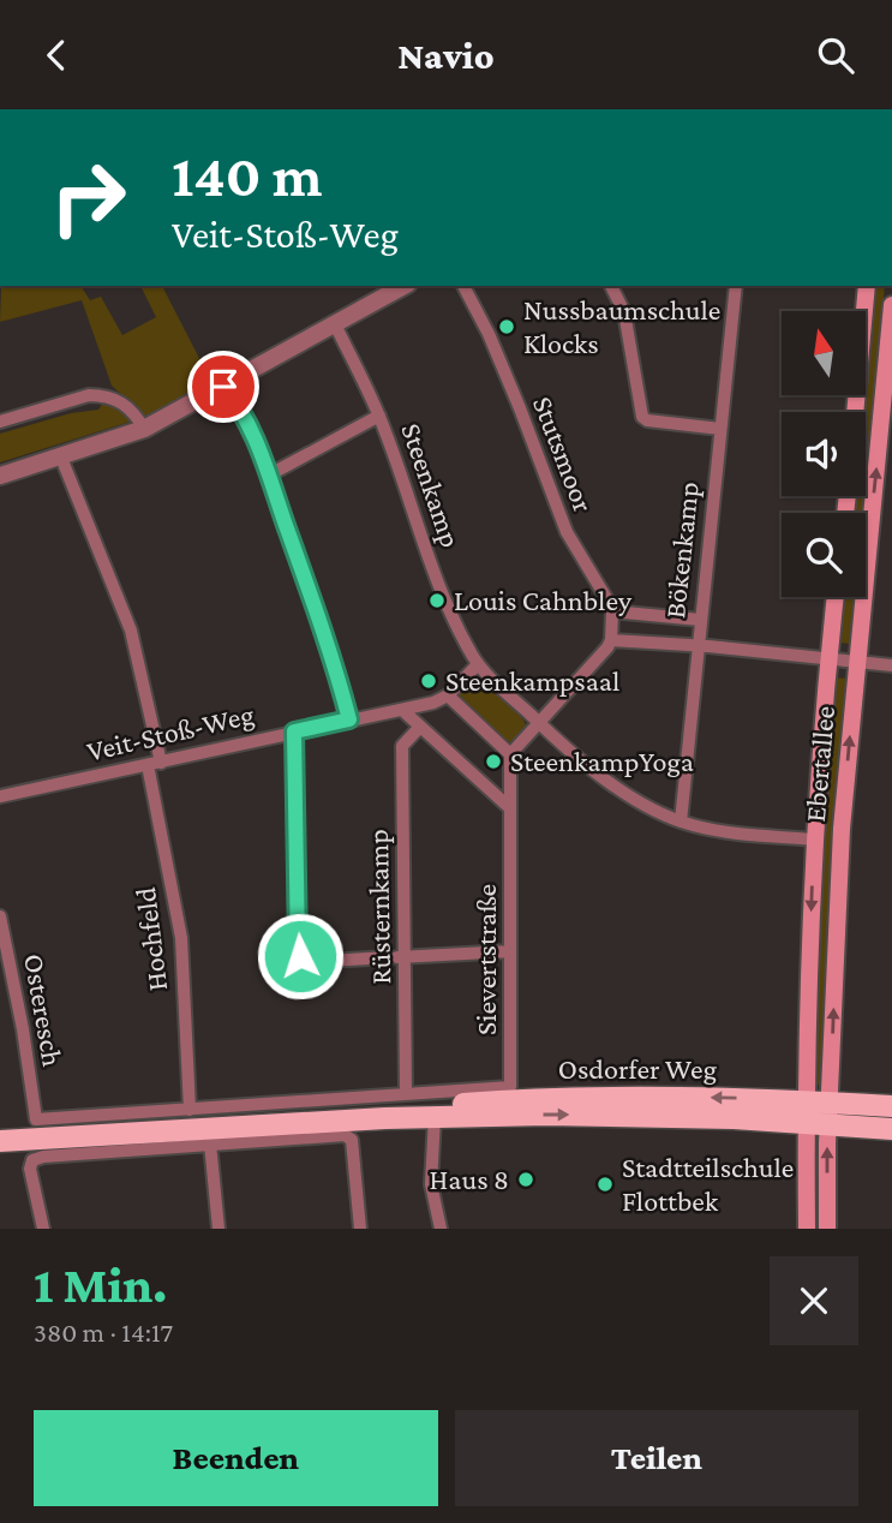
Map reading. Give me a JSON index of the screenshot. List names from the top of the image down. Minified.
{"streets":{"main road":["Ebertallee","Osdorfer Weg"],"street":["Stutsmoor","Steenkamp","Bökenkamp","Veit-Stoß-Weg","Rüsternkamp","Hochfeld","Sievertstraße","Osteresch"]},"crossings":[["Steenkamp","Bökenkamp"],["Steenkamp","Ebertallee"],["Veit-Stoß-Weg","Hochfeld"],["Ebertallee","Osdorfer Weg"],["Hochfeld","Osteresch"]],"places":["Nussbaumschule Klocks","Louis Cahnbley","Steenkampsaal","SteenkampYoga","Haus 8","Stadtteilschule Flottbek"],"north":"top","page":{"header":"Navio","turn":["140 m","Veit-Stoß-Weg"],"heading":["1 Min.","380 m · 14:17"],"buttons":["Beenden","Teilen"]}}
